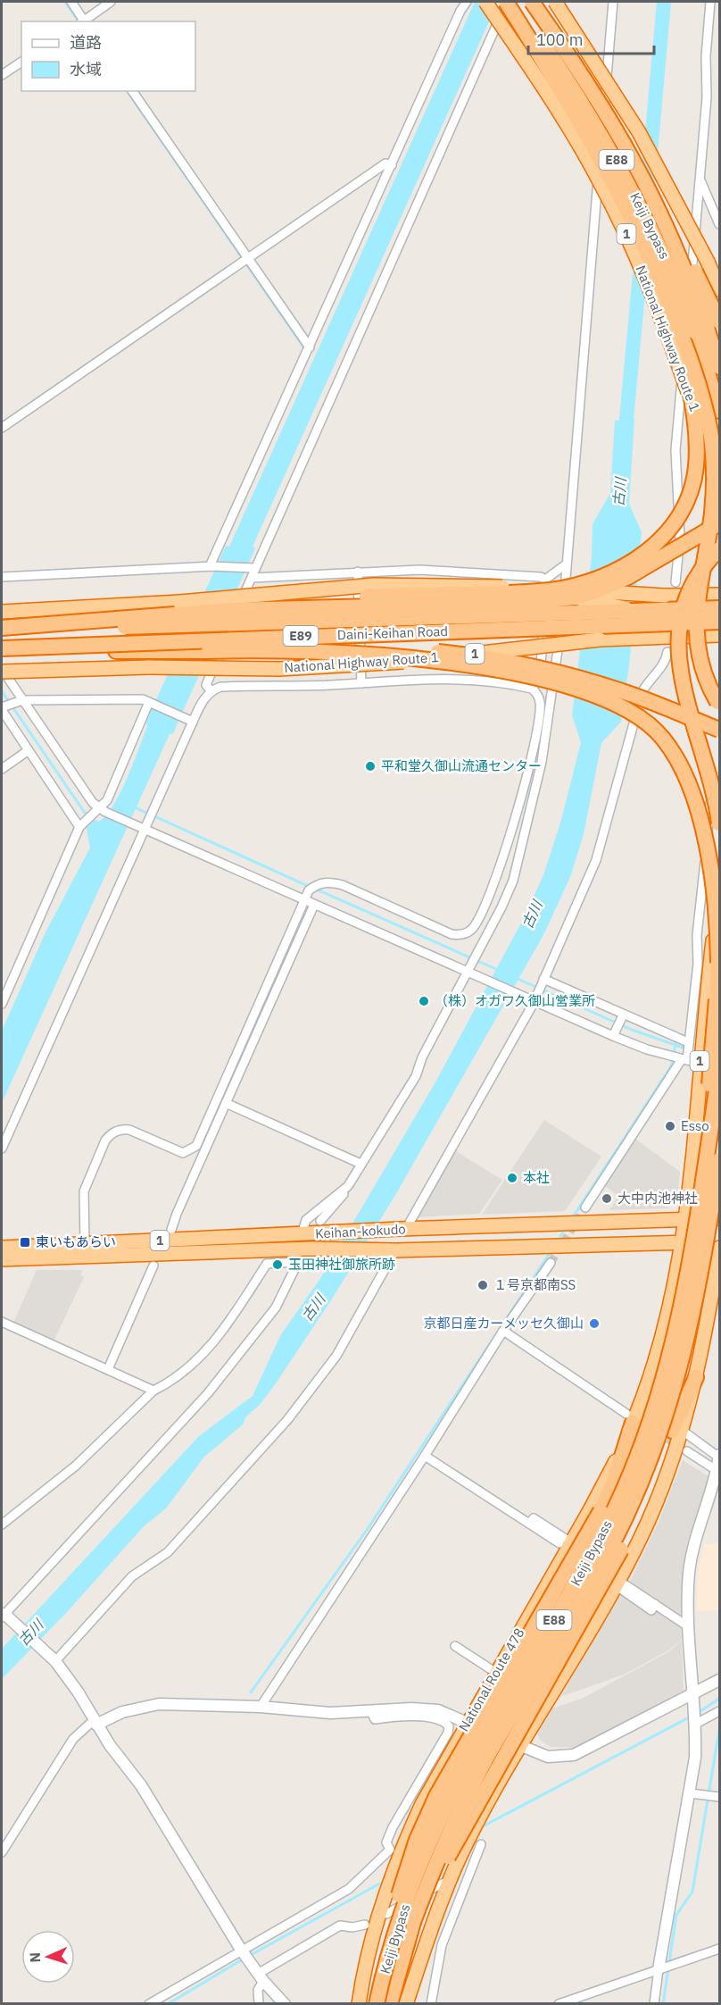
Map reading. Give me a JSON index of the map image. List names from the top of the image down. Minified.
{"streets":{"highway":["E88","Keiji Bypass","1","National Highway Route 1","Daini-Keihan Road","E89","Keihan-kokudo","National Route 478"]},"crossings":[["Keiji Bypass","1"],["Keiji Bypass","Keihan-kokudo"],["1","Keihan-kokudo"],["1","National Route 478"],["Keihan-kokudo","National Route 478"]],"water":["古川"],"places":{"other":["平和堂久御山流通センター","（株）オガワ久御山営業所","Esso","本社","大中内池神社","玉田神社御旅所跡","１号京都南SS","京都日産カーメッセ久御山"],"transit":["東いもあらい"]},"legend":["道路","水域"],"scale_bar":"100 m","north":"left"}
